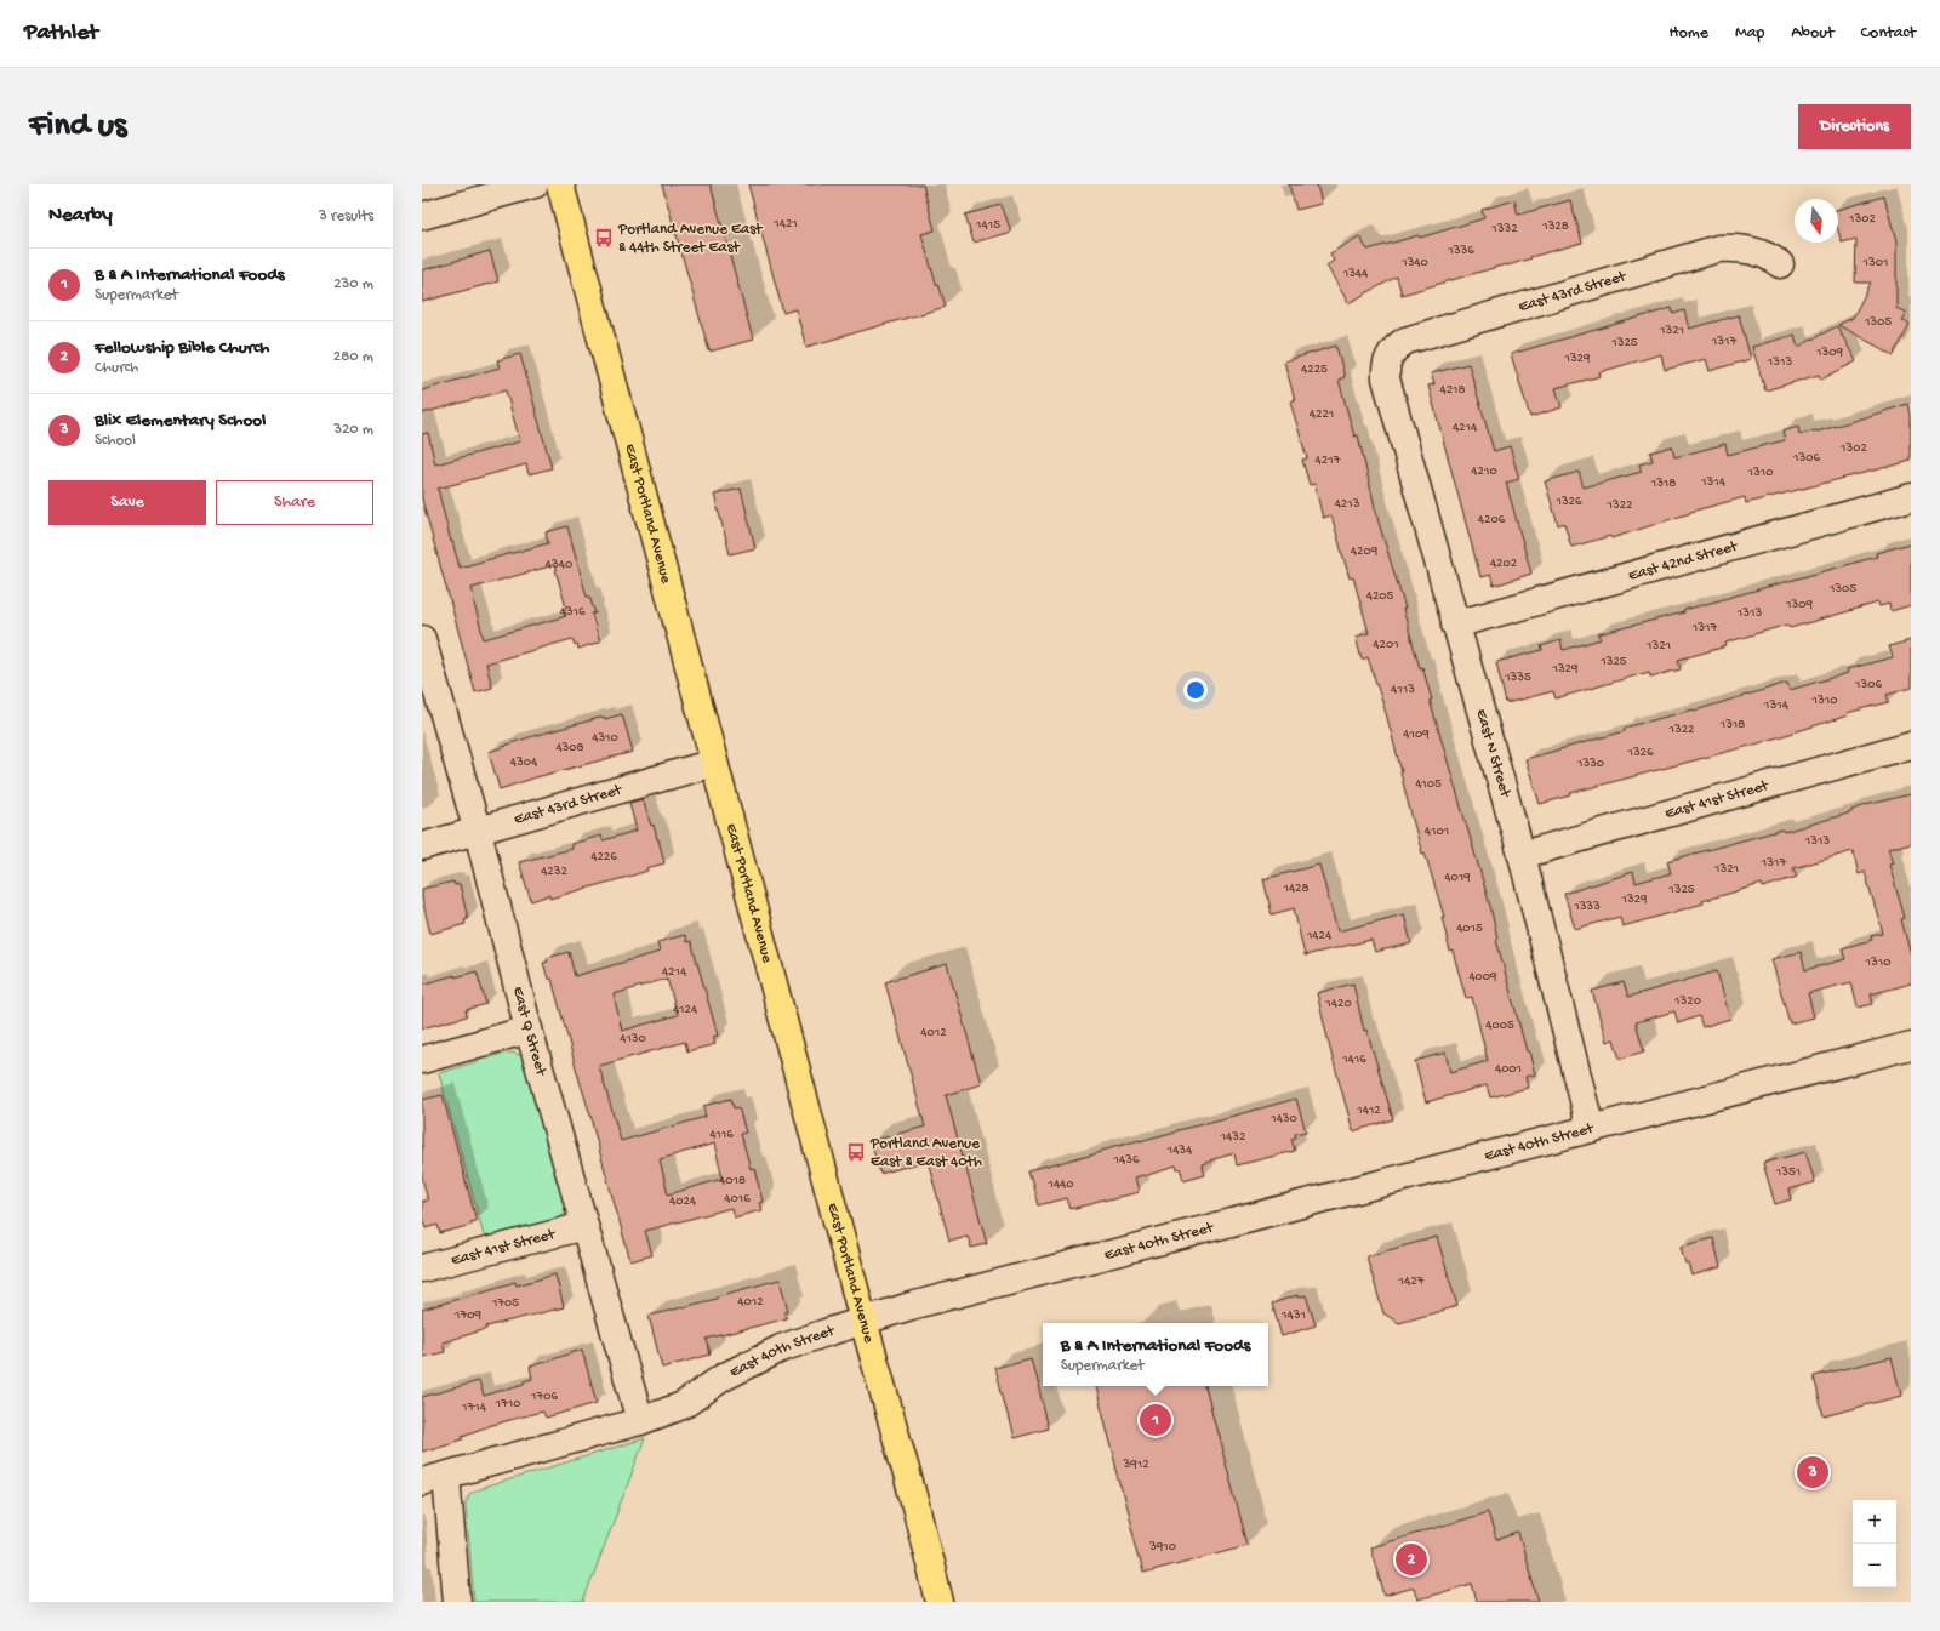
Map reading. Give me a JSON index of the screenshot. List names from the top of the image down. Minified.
{"streets":{"main road":["East Portland Avenue"],"street":["East 43rd Street","East 42nd Street","East N Street","East 41st Street","East Q Street","East 40th Street"]},"crossings":[["East 43rd Street","East Portland Avenue"],["East 43rd Street","East N Street"],["East 43rd Street","East Q Street"],["East Portland Avenue","East 40th Street"],["East 42nd Street","East N Street"],["East N Street","East 41st Street"],["East N Street","East 40th Street"],["East 41st Street","East Q Street"],["East Q Street","East 40th Street"]],"places":{"bus stop":["Portland Avenue East & 44th Street East","Portland Avenue East & East 40th"]},"house_numbers":["1302","1421","1415","1328","1332","1336","1340","1301","1344","1305","1321","1317","1325","1309","1329","1313","4225","4218","4221","4214","1302","1306","4217","4210","1310","1314","1318","1326","4213","1322","4206","4209","4202","4340","1305","4205","1309","4316","1313","1317","4201","1321","1325","1329","1335","1306","4113","1310","1314","1318","1322","4109","4310","4308","1326","4304","1330","4105","4101","1313","4226","1317","1321","4232","4019","1428","1325","1329","1333","4015","1424","1310","4214","4009","1320","1420","4124","4005","4012","4130","1416","4001","1412","1430","4116","1432","1434","1436","1351","4018","1440","4016","4024","1427","4012","1705","1709","1431","1706","1710","1714","3912","3910"],"north":"bottom","page":{"header":"Pathlet","nav":["Home","Map","About","Contact"],"buttons":["Directions",["Save","Share"]],"title":"Find us","heading":["Nearby","3 results"],"list":[{"mark":"1","name":"B & A International Foods","note":"Supermarket","value":"230 m"},{"mark":"2","name":"Fellowship Bible Church","note":"Church","value":"280 m"},{"mark":"3","name":"Blix Elementary School","note":"School","value":"320 m"}],"popup":["B & A International Foods","Supermarket"],"pins":["1","3","2"],"map_buttons":["+","−"]}}
